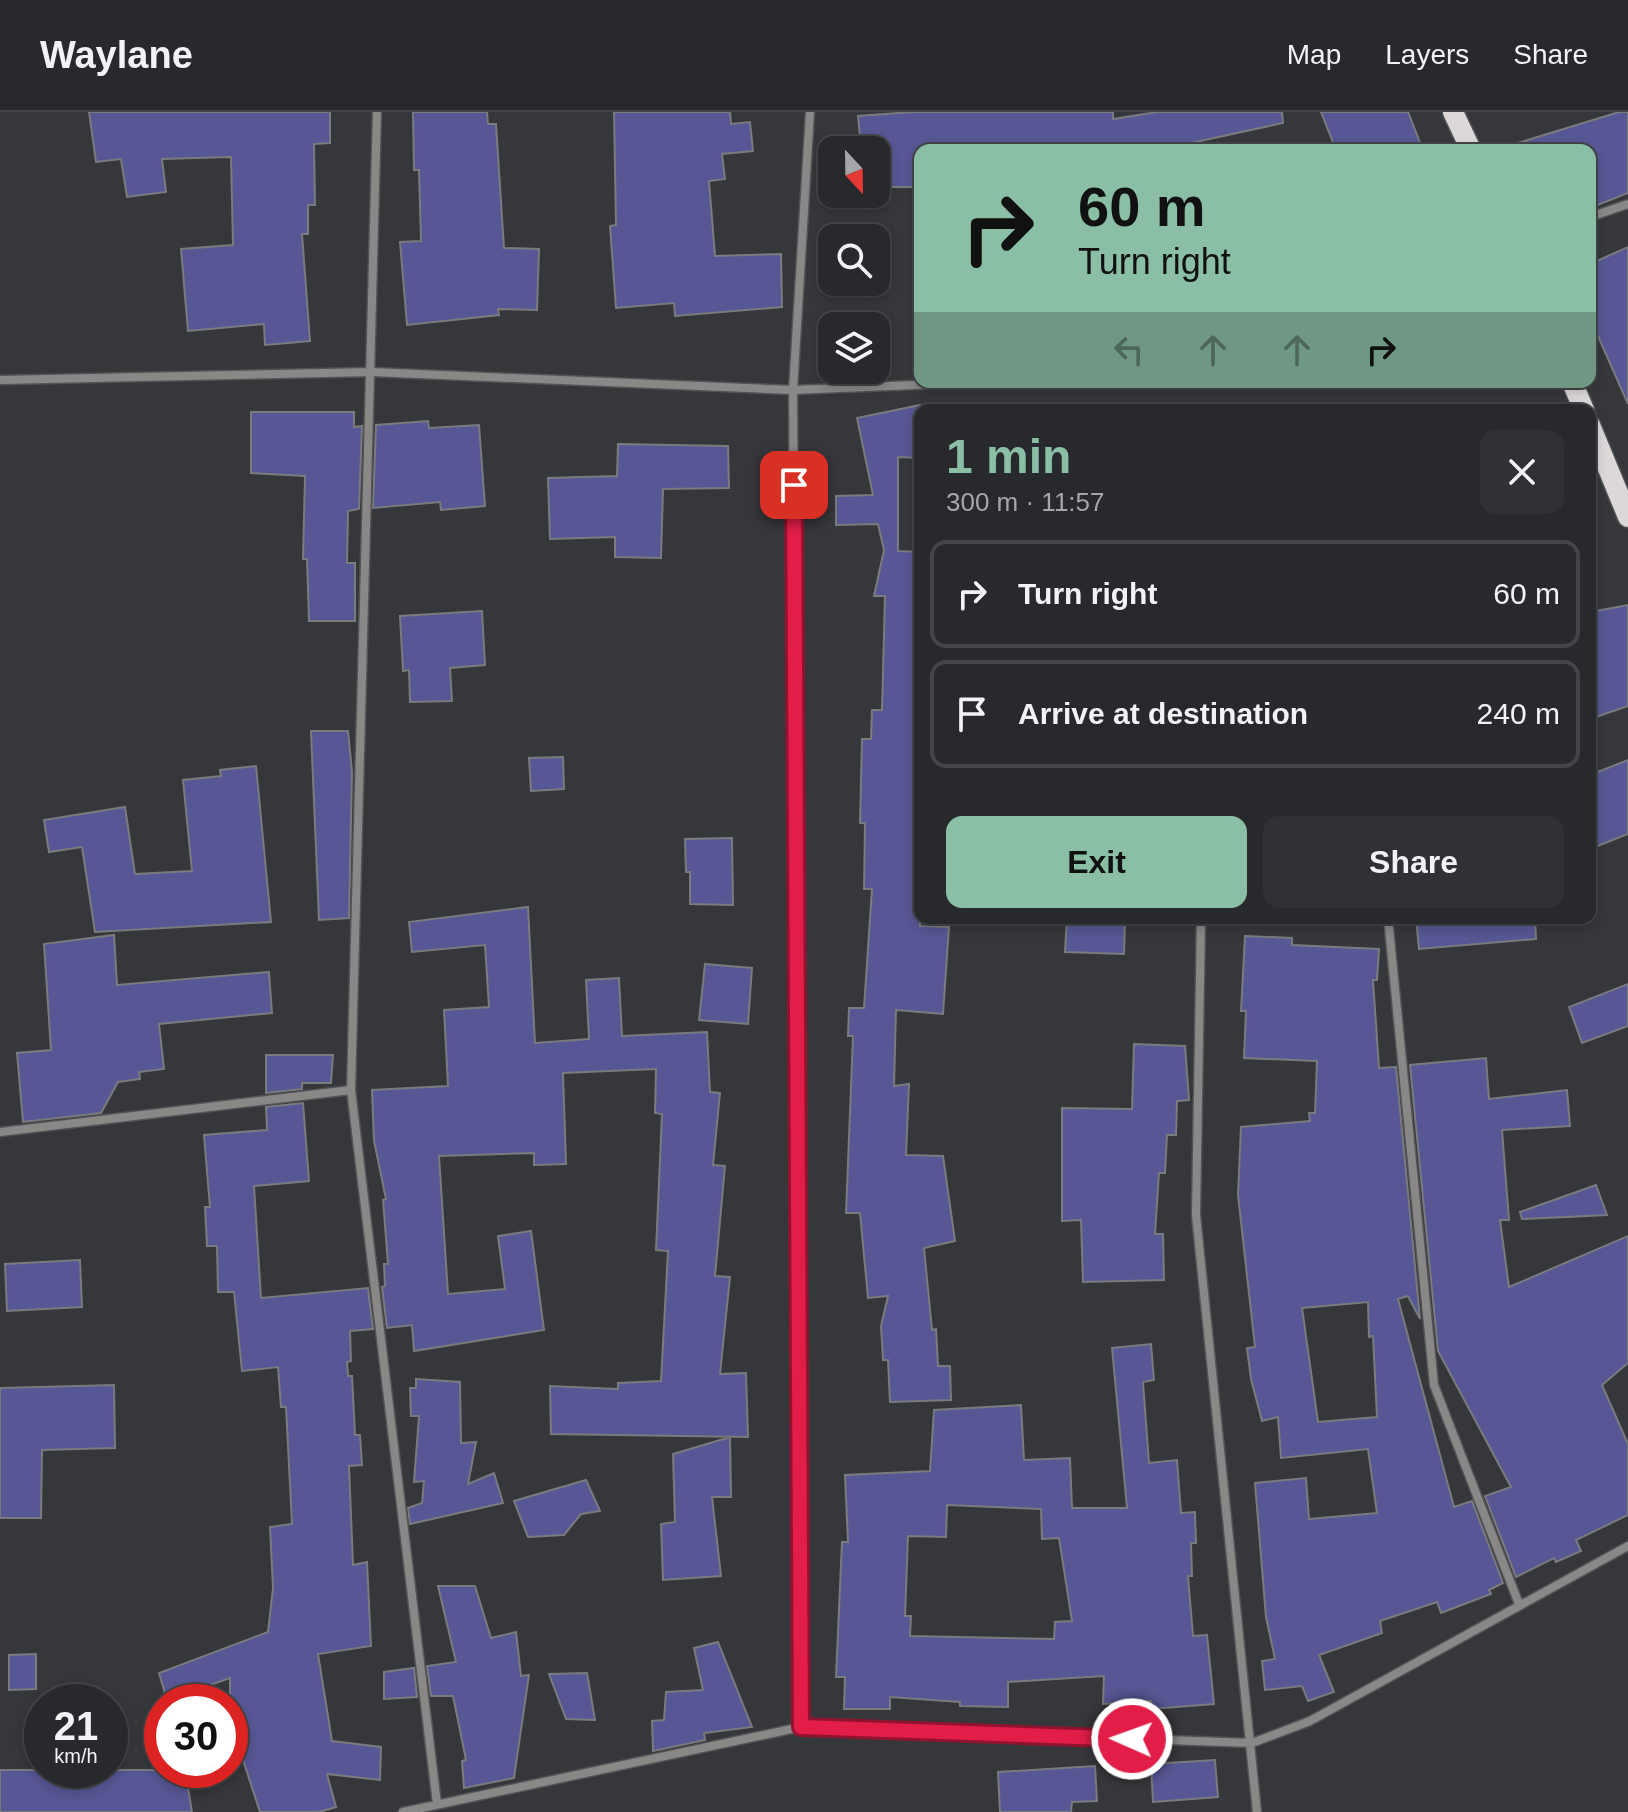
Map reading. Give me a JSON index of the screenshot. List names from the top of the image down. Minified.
{"north":"bottom","page":{"header":"Waylane","nav":["Map","Layers","Share"],"turn":["60 m","Turn right"],"heading":["1 min","300 m · 11:57"],"list":[{"name":"Turn right","value":"60 m"},{"name":"Arrive at destination","value":"240 m"}],"buttons":["Exit","Share"],"speed":"21 km/h","limit":"30"}}
